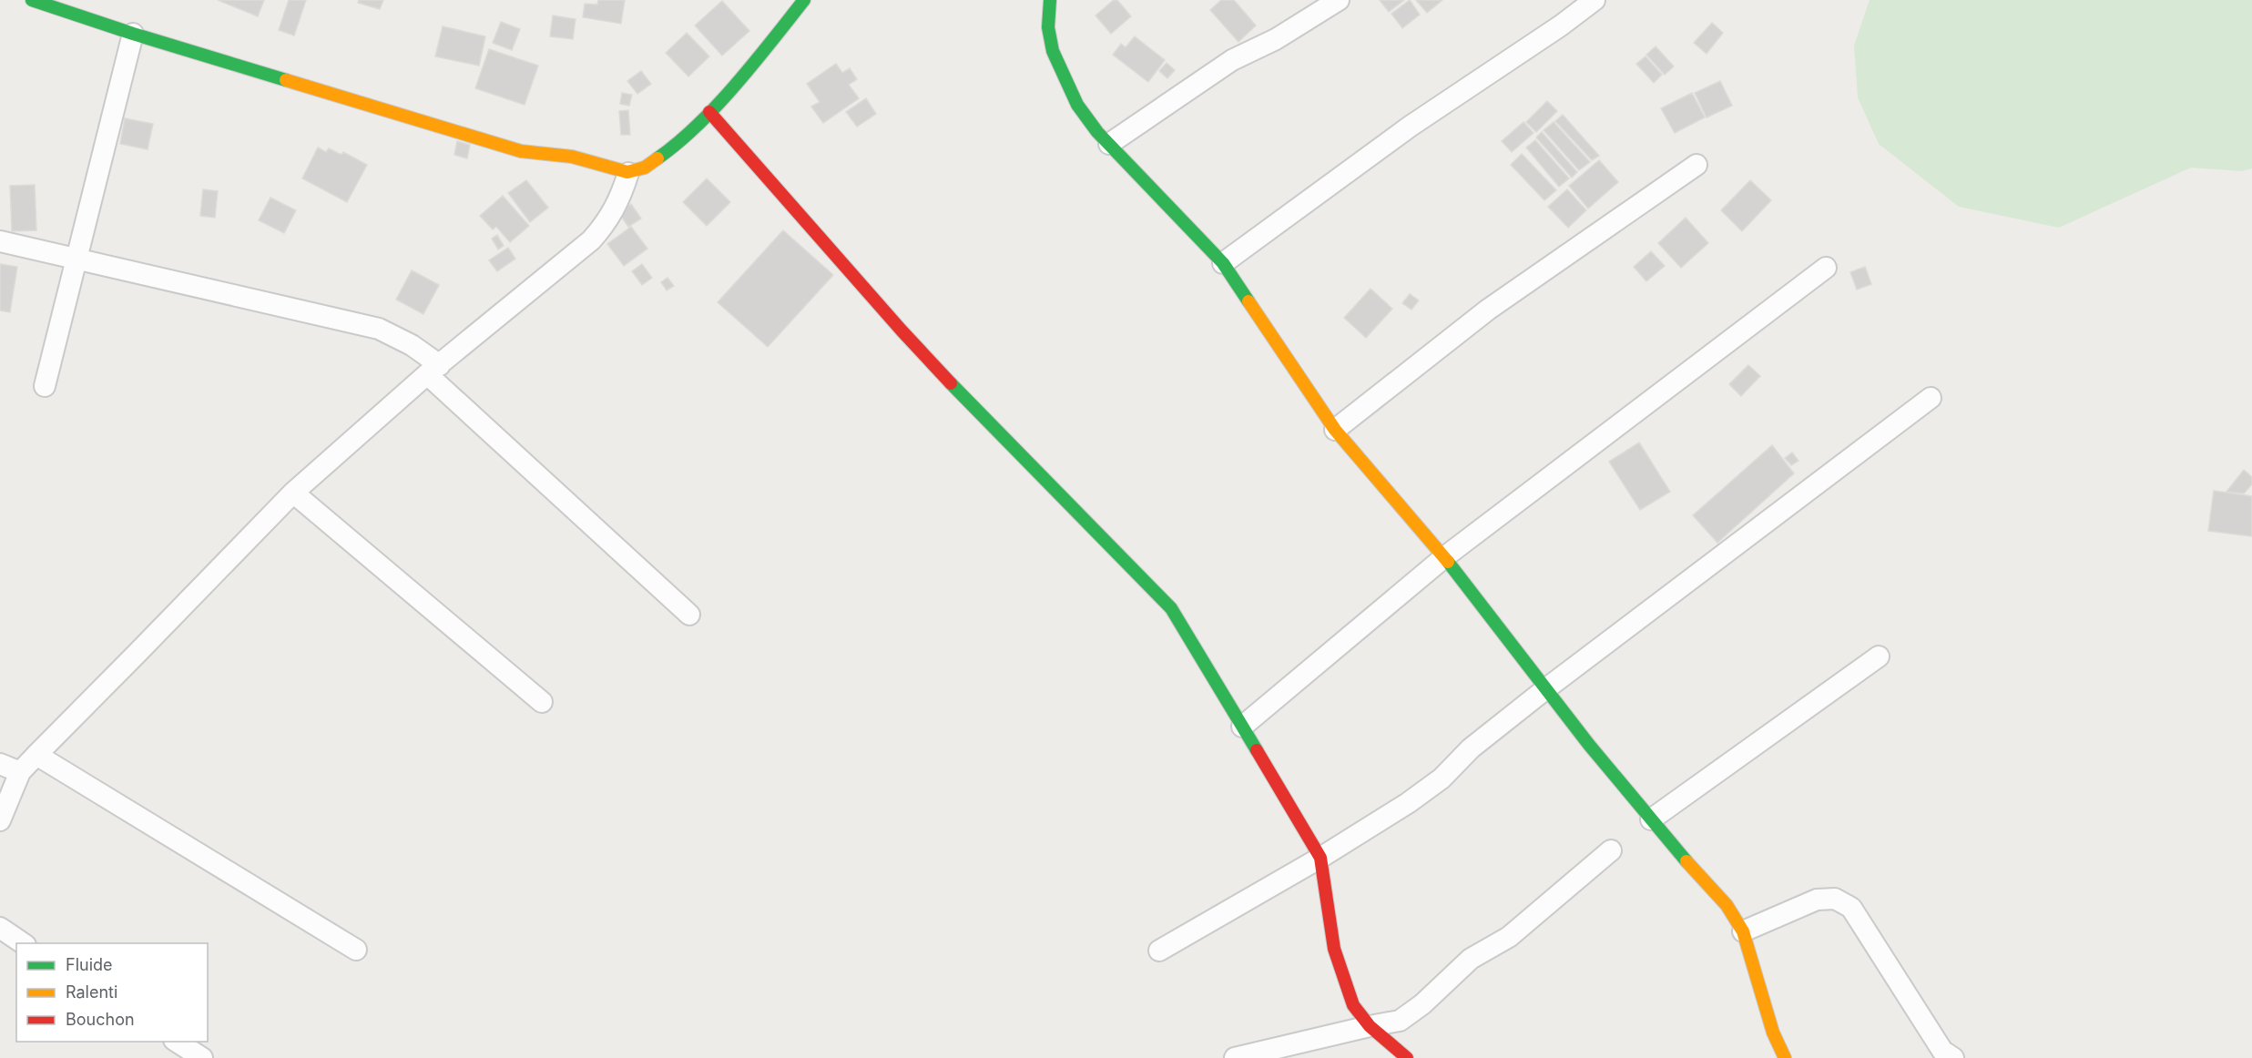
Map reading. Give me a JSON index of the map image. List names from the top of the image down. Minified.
{"legend":["Fluide","Ralenti","Bouchon"]}
